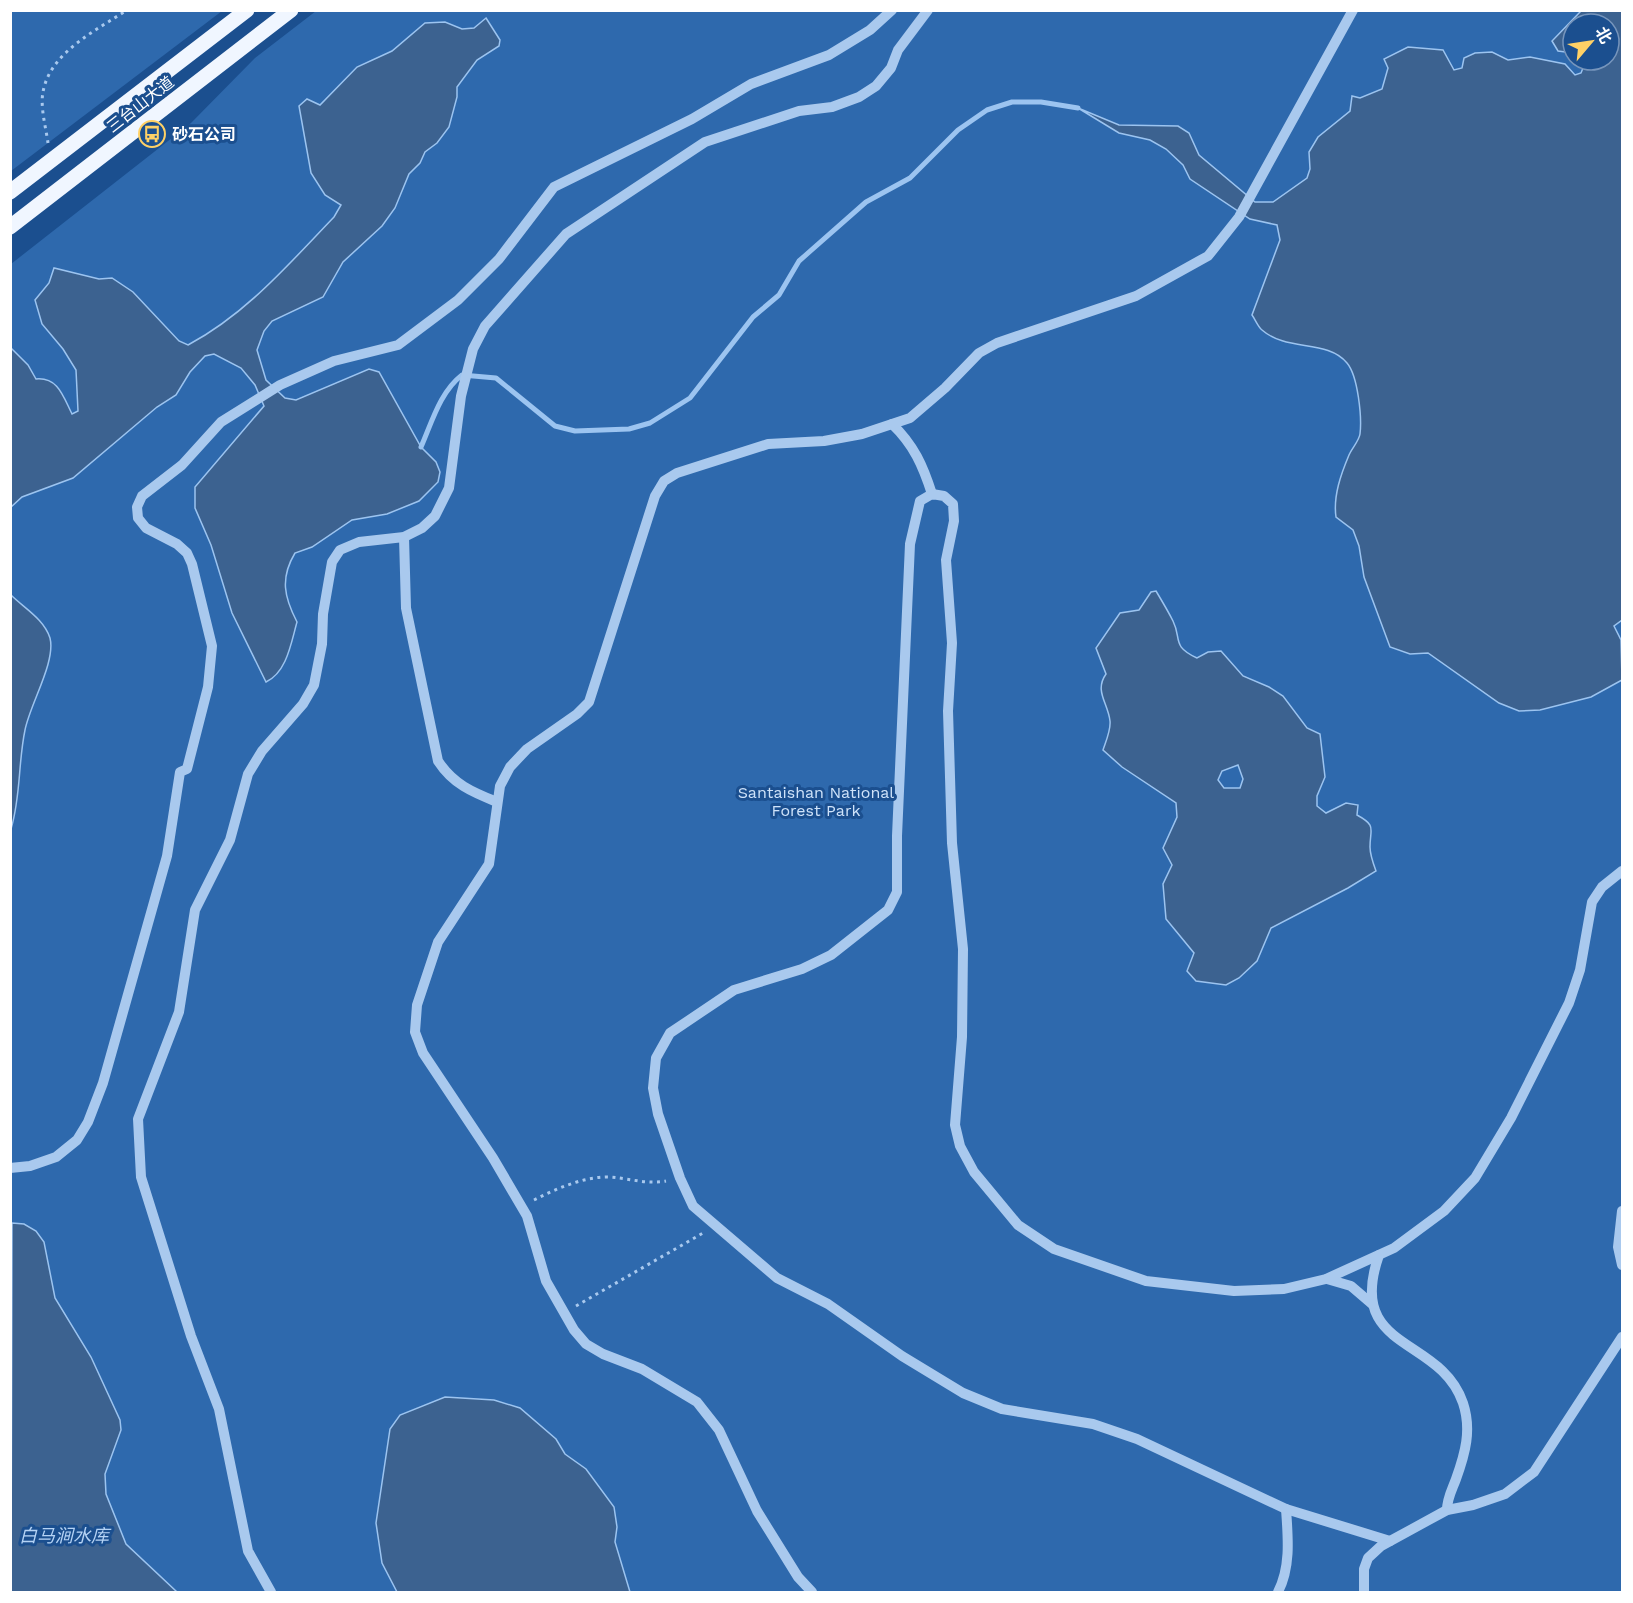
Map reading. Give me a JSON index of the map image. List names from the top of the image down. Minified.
{"streets":{"main road":["三台山大道"]},"water":["白马涧水库"],"parks":["Santaishan National Forest Park"],"places":{"bus stop":["砂石公司"]},"north":"top right"}
